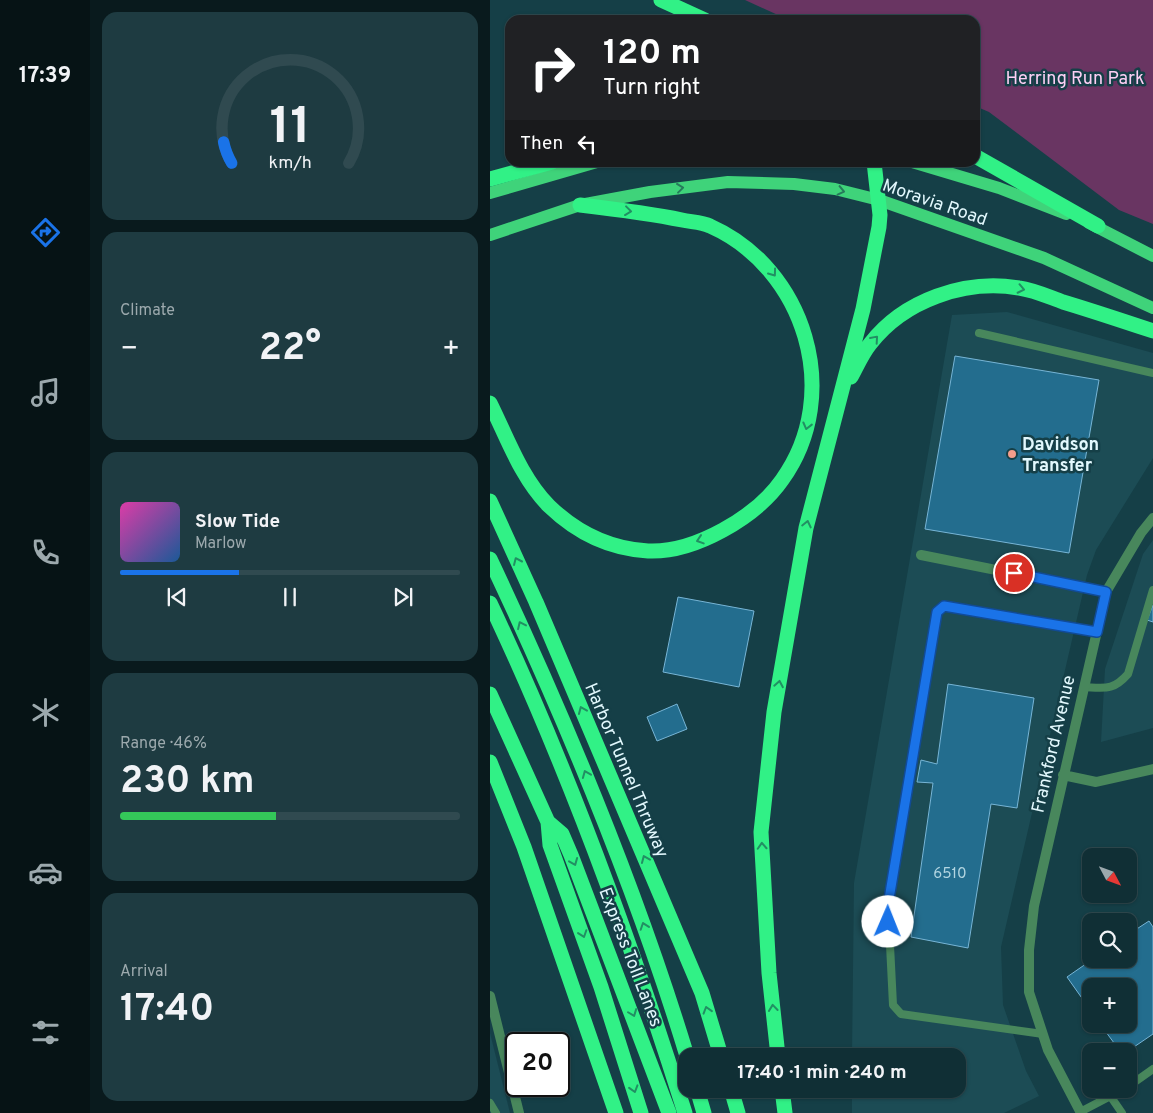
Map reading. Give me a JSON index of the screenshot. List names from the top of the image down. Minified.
{"streets":{"highway":["Harbor Tunnel Thruway","Express Toll Lanes"],"main road":["Moravia Road"],"street":["Frankford Avenue"]},"parks":["Herring Run Park"],"places":["Davidson Transfer"],"house_numbers":["6510"],"north":"bottom right","page":{"tabs":"17:39","turn":["120 m","Turn right"],"then":"Then","tile":["Climate",["Range · 46%","230 km"],["Arrival","17:40"]],"heat":["−","22°","+"],"song":["Slow Tide","Marlow"],"map_buttons":["+","−"],"limit":"20","trip":"17:40 · 1 min · 240 m","gauge":["11","km/h"]}}
